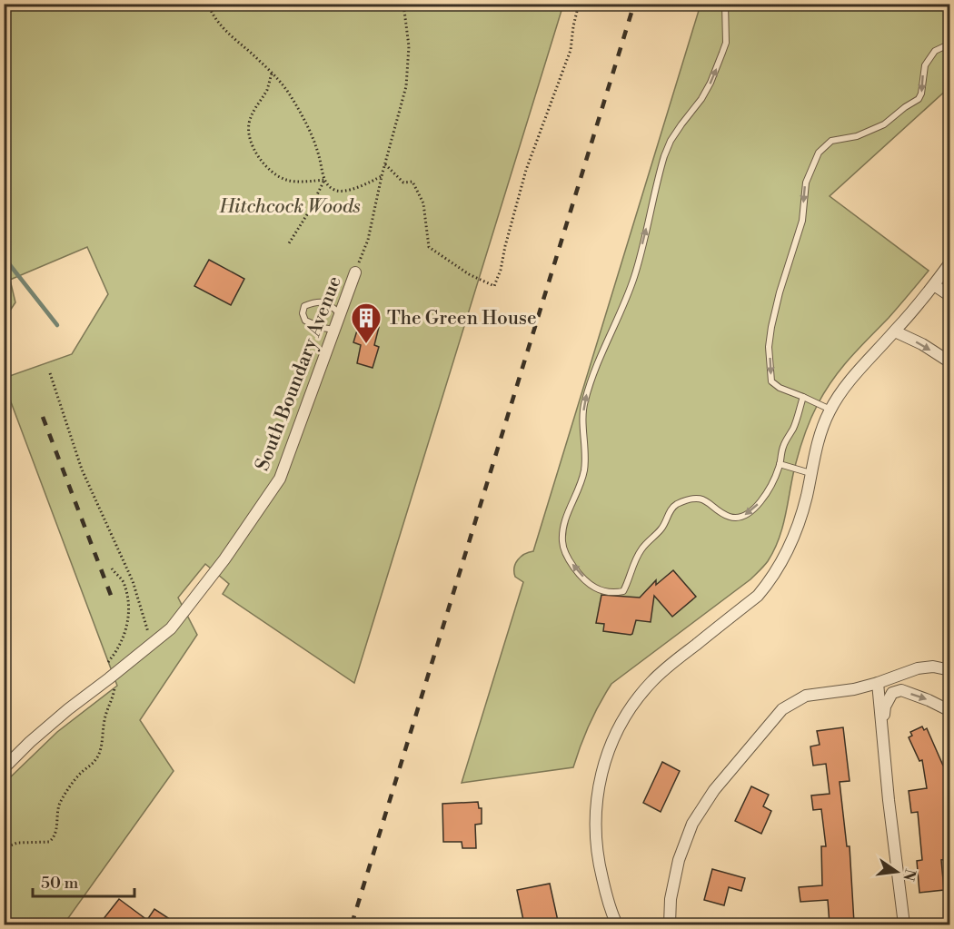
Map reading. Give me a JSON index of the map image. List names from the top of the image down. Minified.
{"streets":{"street":["South Boundary Avenue"]},"parks":["Hitchcock Woods"],"places":{"building":["The Green House"]},"scale_bar":"50 m","north":"right"}
